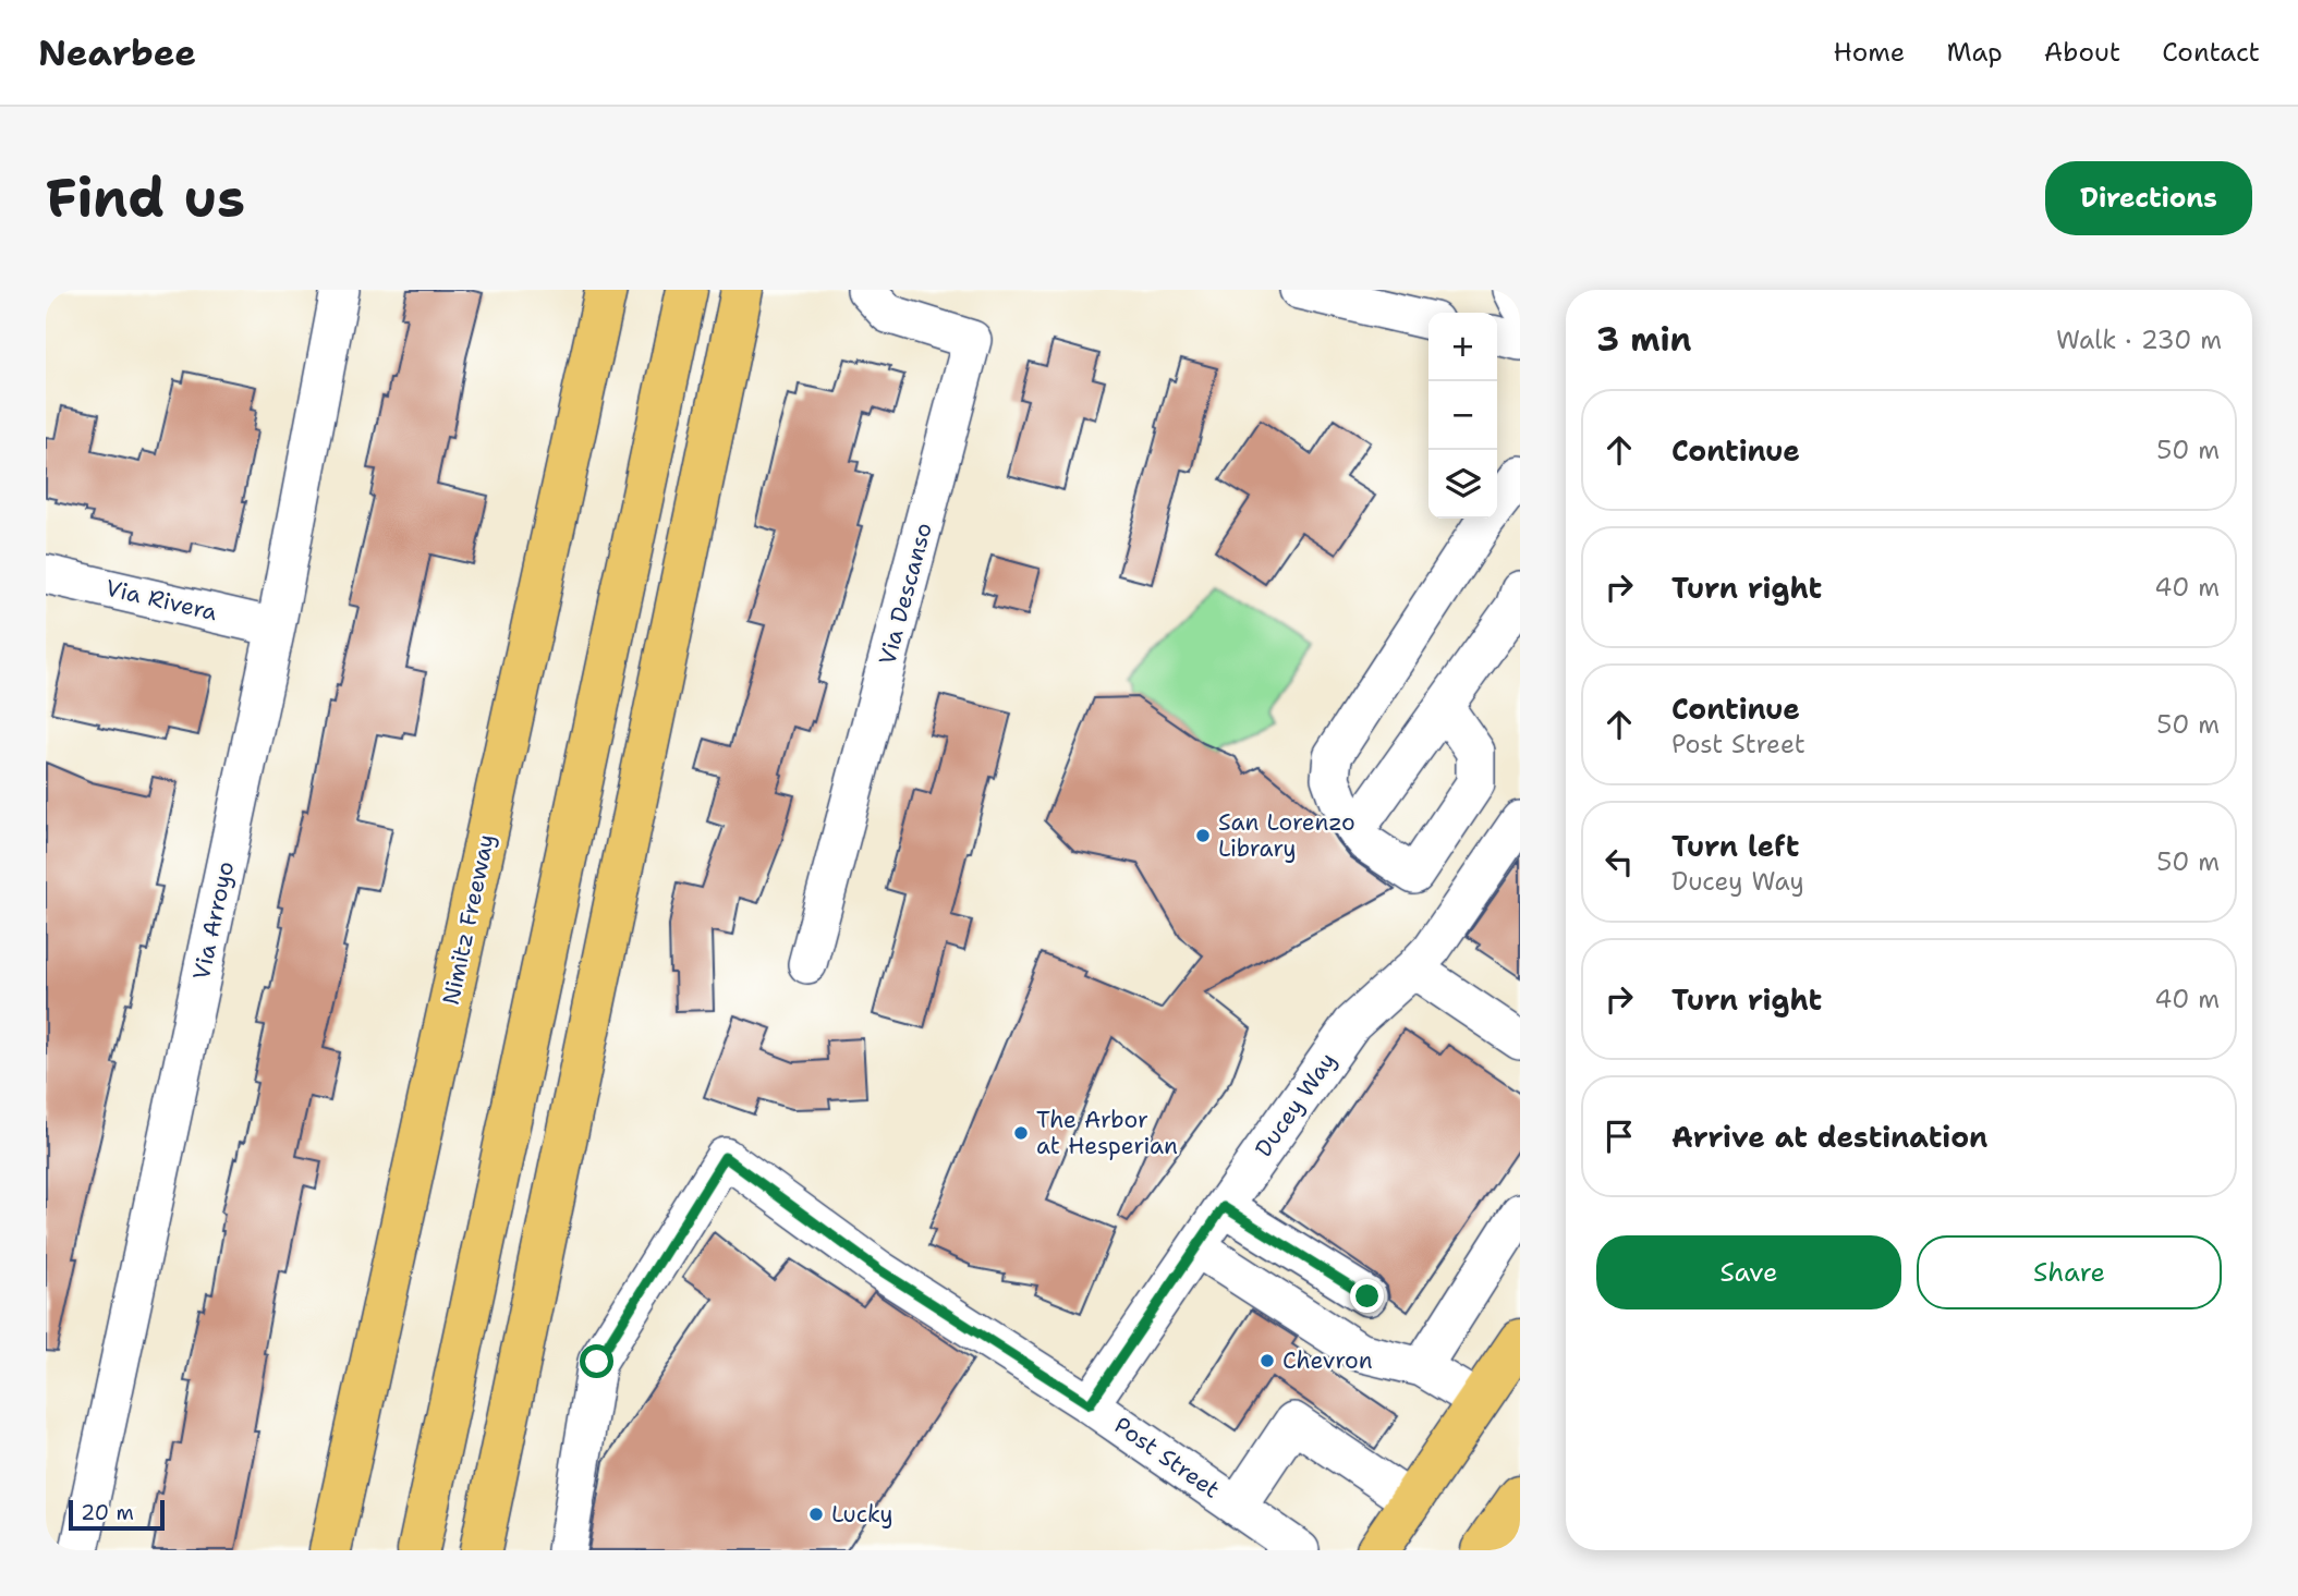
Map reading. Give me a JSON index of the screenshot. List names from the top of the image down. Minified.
{"streets":{"main road":["Nimitz Freeway"],"street":["Via Descanso","Via Rivera","Via Arroyo","Ducey Way","Post Street"]},"crossings":[["Via Rivera","Via Arroyo"],["Ducey Way","Post Street"]],"places":["San Lorenzo Library","The Arbor at Hesperian","Chevron","Lucky"],"scale_bar":"20 m","page":{"header":"Nearbee","nav":["Home","Map","About","Contact"],"buttons":["Directions",["Save","Share"]],"title":"Find us","heading":["3 min","Walk · 230 m"],"map_buttons":["+","−"],"list":[["Continue","50 m"],["Turn right","40 m"],["Continue","Post Street","50 m"],["Turn left","Ducey Way","50 m"],["Turn right","40 m"],"Arrive at destination"],"scale":"20 m"}}
